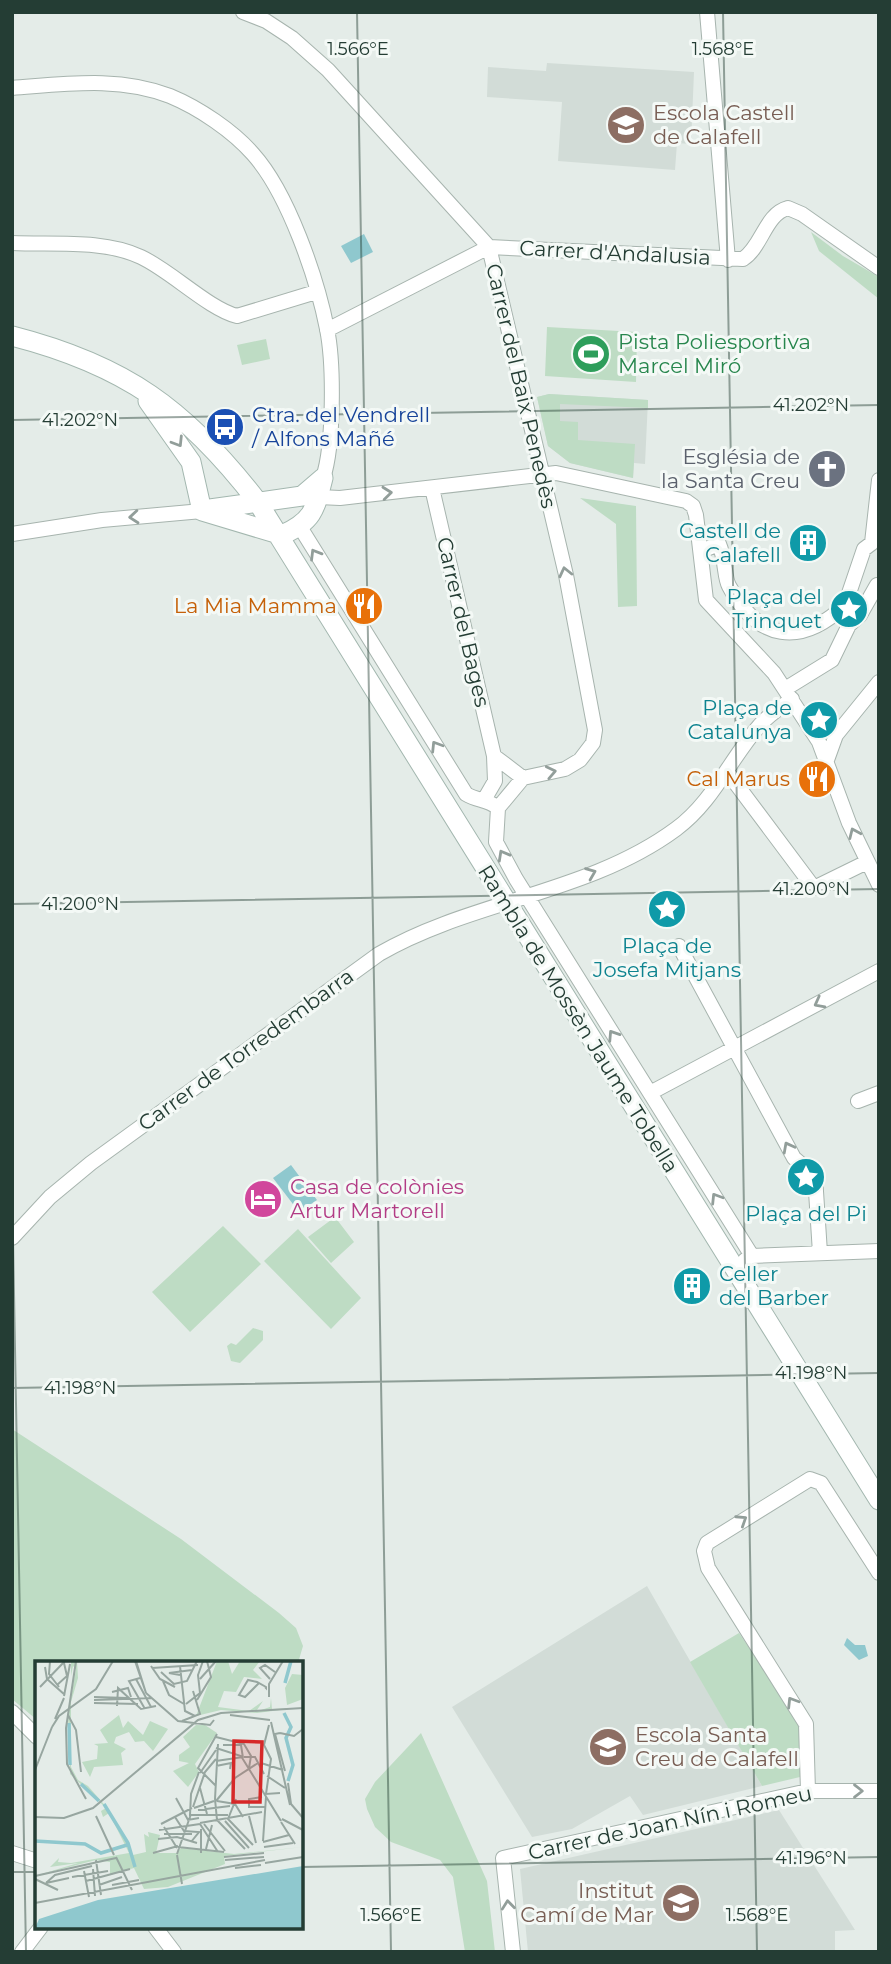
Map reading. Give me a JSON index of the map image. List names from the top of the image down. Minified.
{"streets":{"street":["Carrer d'Andalusia","Carrer del Baix Penedès","Carrer del Bages","Rambla de Mossèn Jaume Tobella","Carrer de Torredembarra","Carrer de Joan Nín i Romeu"]},"crossings":[["Carrer d'Andalusia","Carrer del Baix Penedès"],["Rambla de Mossèn Jaume Tobella","Carrer de Torredembarra"]],"one_way":["Carrer de Joan Nín i Romeu"],"places":{"school or university":["Escola Castell de Calafell","Escola Santa Creu de Calafell","Institut Camí de Mar"],"sports":["Pista Poliesportiva Marcel Miró"],"bus stop":["Ctra. del Vendrell / Alfons Mañé"],"church":["Església de la Santa Creu"],"building":["Castell de Calafell","Celler del Barber"],"restaurant":["La Mia Mamma","Cal Marus"],"place":["Plaça del Trinquet","Plaça de Catalunya","Plaça de Josefa Mitjans","Plaça del Pi"],"hotel":["Casa de colònies Artur Martorell"]},"coordinates":["1.566°E","1.568°E","41.202°N","41.200°N","41.198°N","41.196°N"]}
